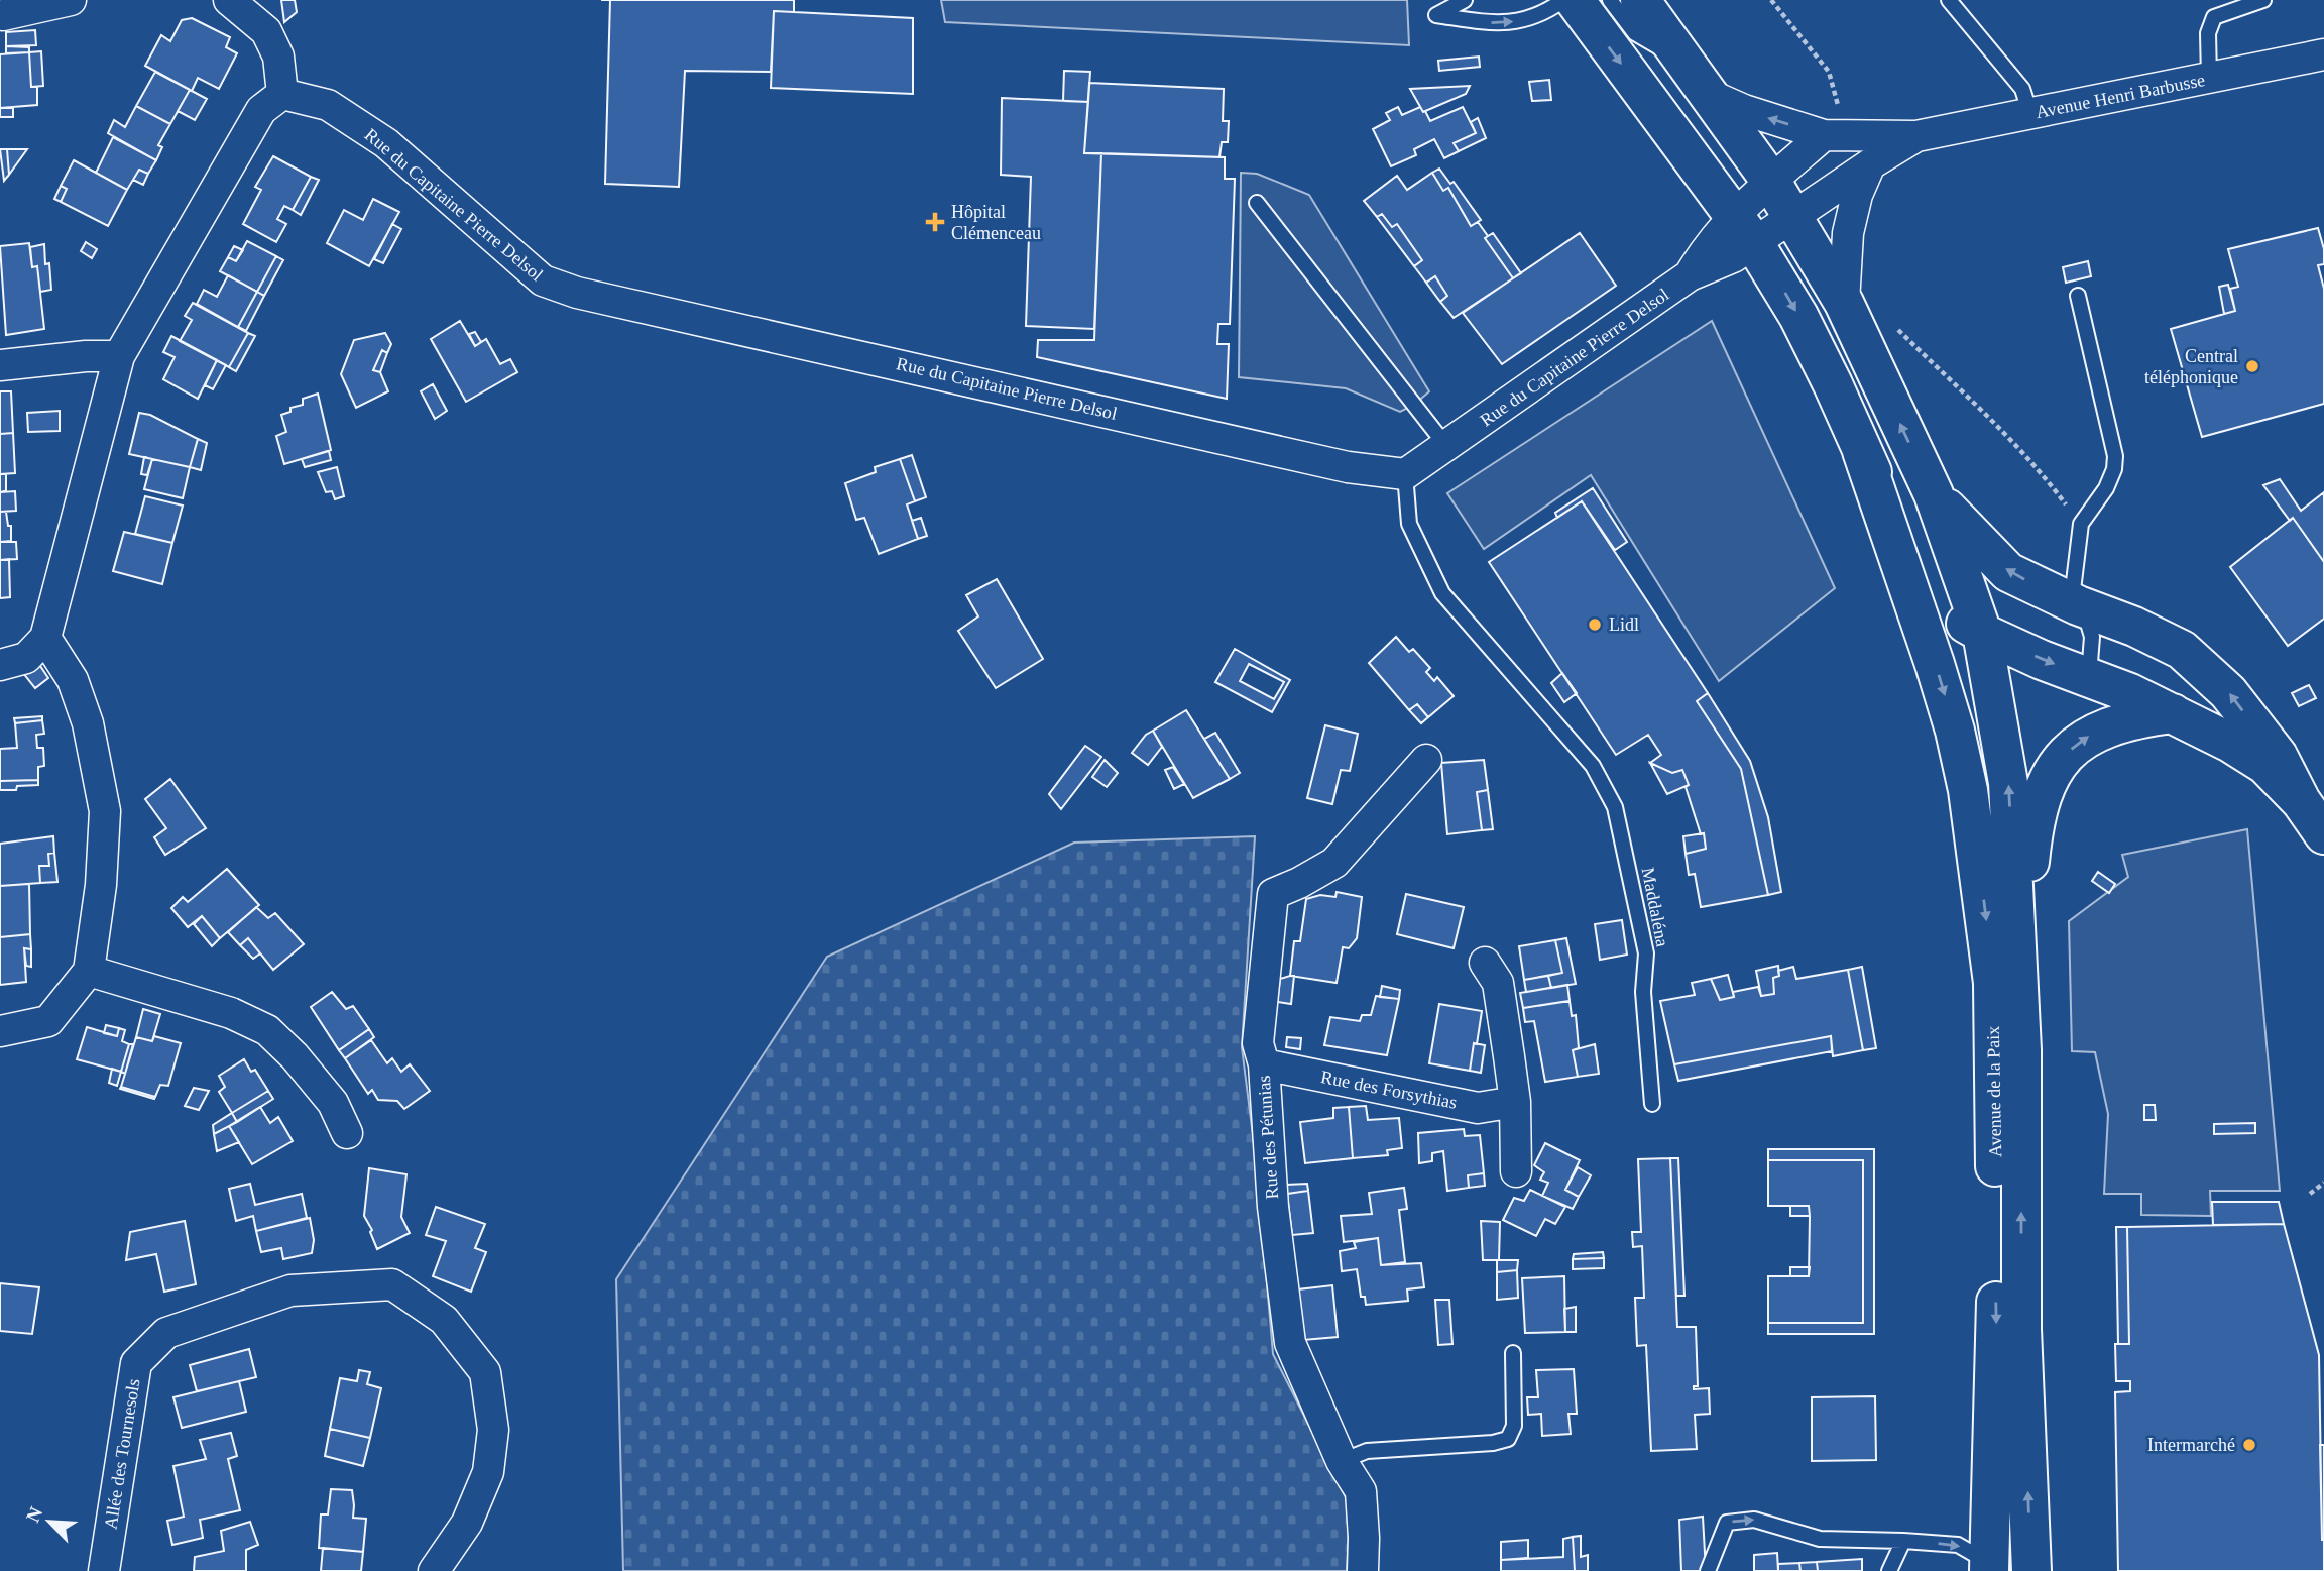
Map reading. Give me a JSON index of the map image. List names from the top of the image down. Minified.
{"streets":{"main road":["Avenue de la Paix"],"street":["Avenue Henri Barbusse","Rue du Capitaine Pierre Delsol","Rue des Forsythias","Rue des Pétunias","Allée des Tournesols"],"lane":["Maddaléna"]},"crossings":[["Avenue Henri Barbusse","Rue du Capitaine Pierre Delsol"],["Avenue Henri Barbusse","Avenue de la Paix"],["Rue du Capitaine Pierre Delsol","Maddaléna"],["Rue des Forsythias","Rue des Pétunias"]],"places":{"health":["Hôpital Clémenceau"],"other":["Central téléphonique","Lidl","Intermarché"]},"north":"top left"}
